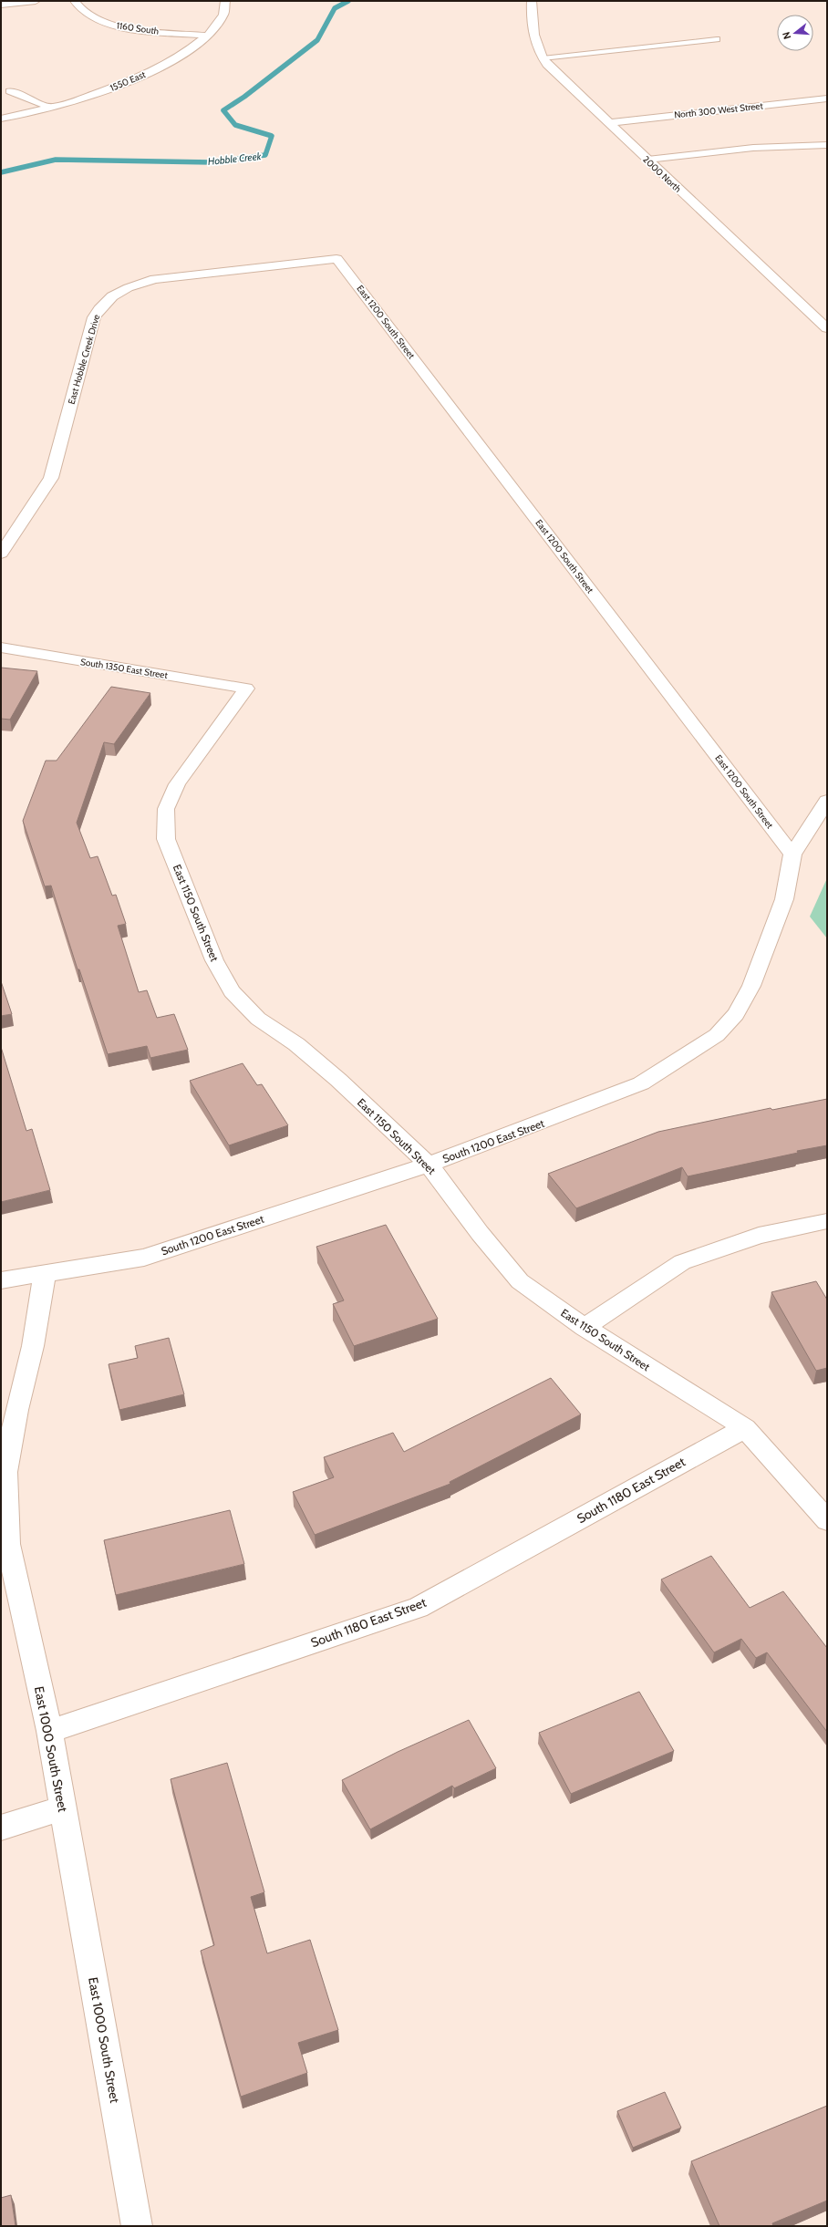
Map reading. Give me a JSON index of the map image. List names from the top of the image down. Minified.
{"streets":{"street":["1160 South","1550 East","North 300 West Street","2000 North","East 1200 South Street","East Hobble Creek Drive","South 1350 East Street","East 1150 South Street","South 1200 East Street","South 1180 East Street","East 1000 South Street"]},"crossings":[["1160 South","1550 East"],["North 300 West Street","2000 North"],["East 1200 South Street","East Hobble Creek Drive"],["East 1200 South Street","South 1200 East Street"],["South 1350 East Street","East 1150 South Street"],["East 1150 South Street","South 1200 East Street"],["East 1150 South Street","South 1180 East Street"],["South 1200 East Street","East 1000 South Street"],["South 1180 East Street","East 1000 South Street"]],"water":["Hobble Creek"],"north":"left"}
